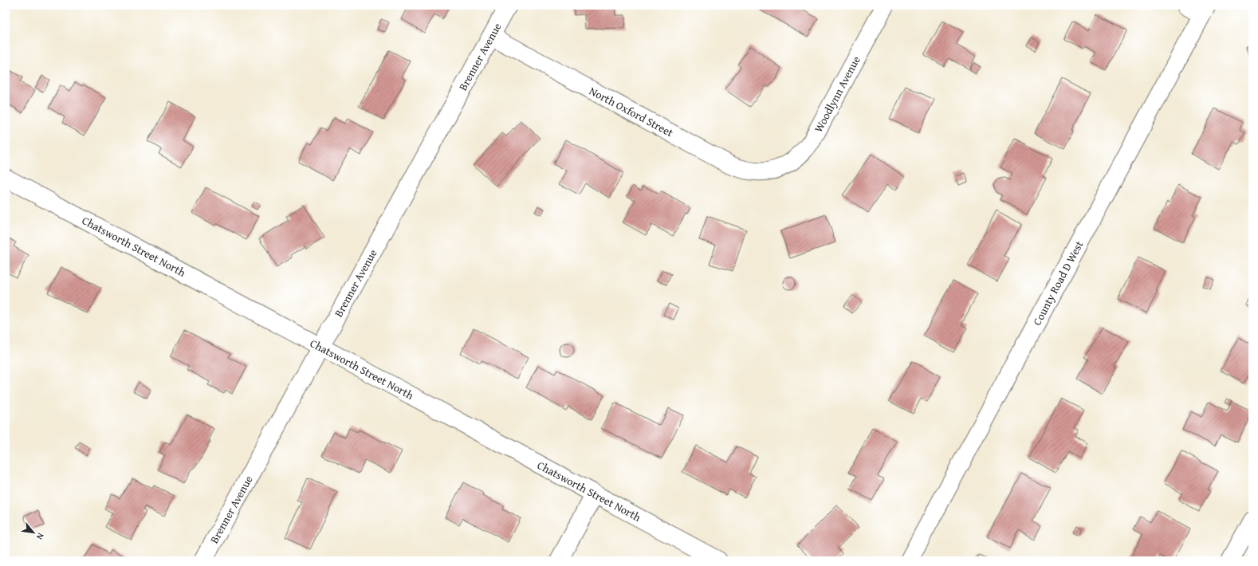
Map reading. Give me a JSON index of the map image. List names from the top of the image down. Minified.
{"streets":{"street":["Brenner Avenue","Woodlynn Avenue","North Oxford Street","Chatsworth Street North","County Road D West"]},"crossings":[["Brenner Avenue","North Oxford Street"],["Brenner Avenue","Chatsworth Street North"],["Woodlynn Avenue","North Oxford Street"]],"north":"bottom right"}
